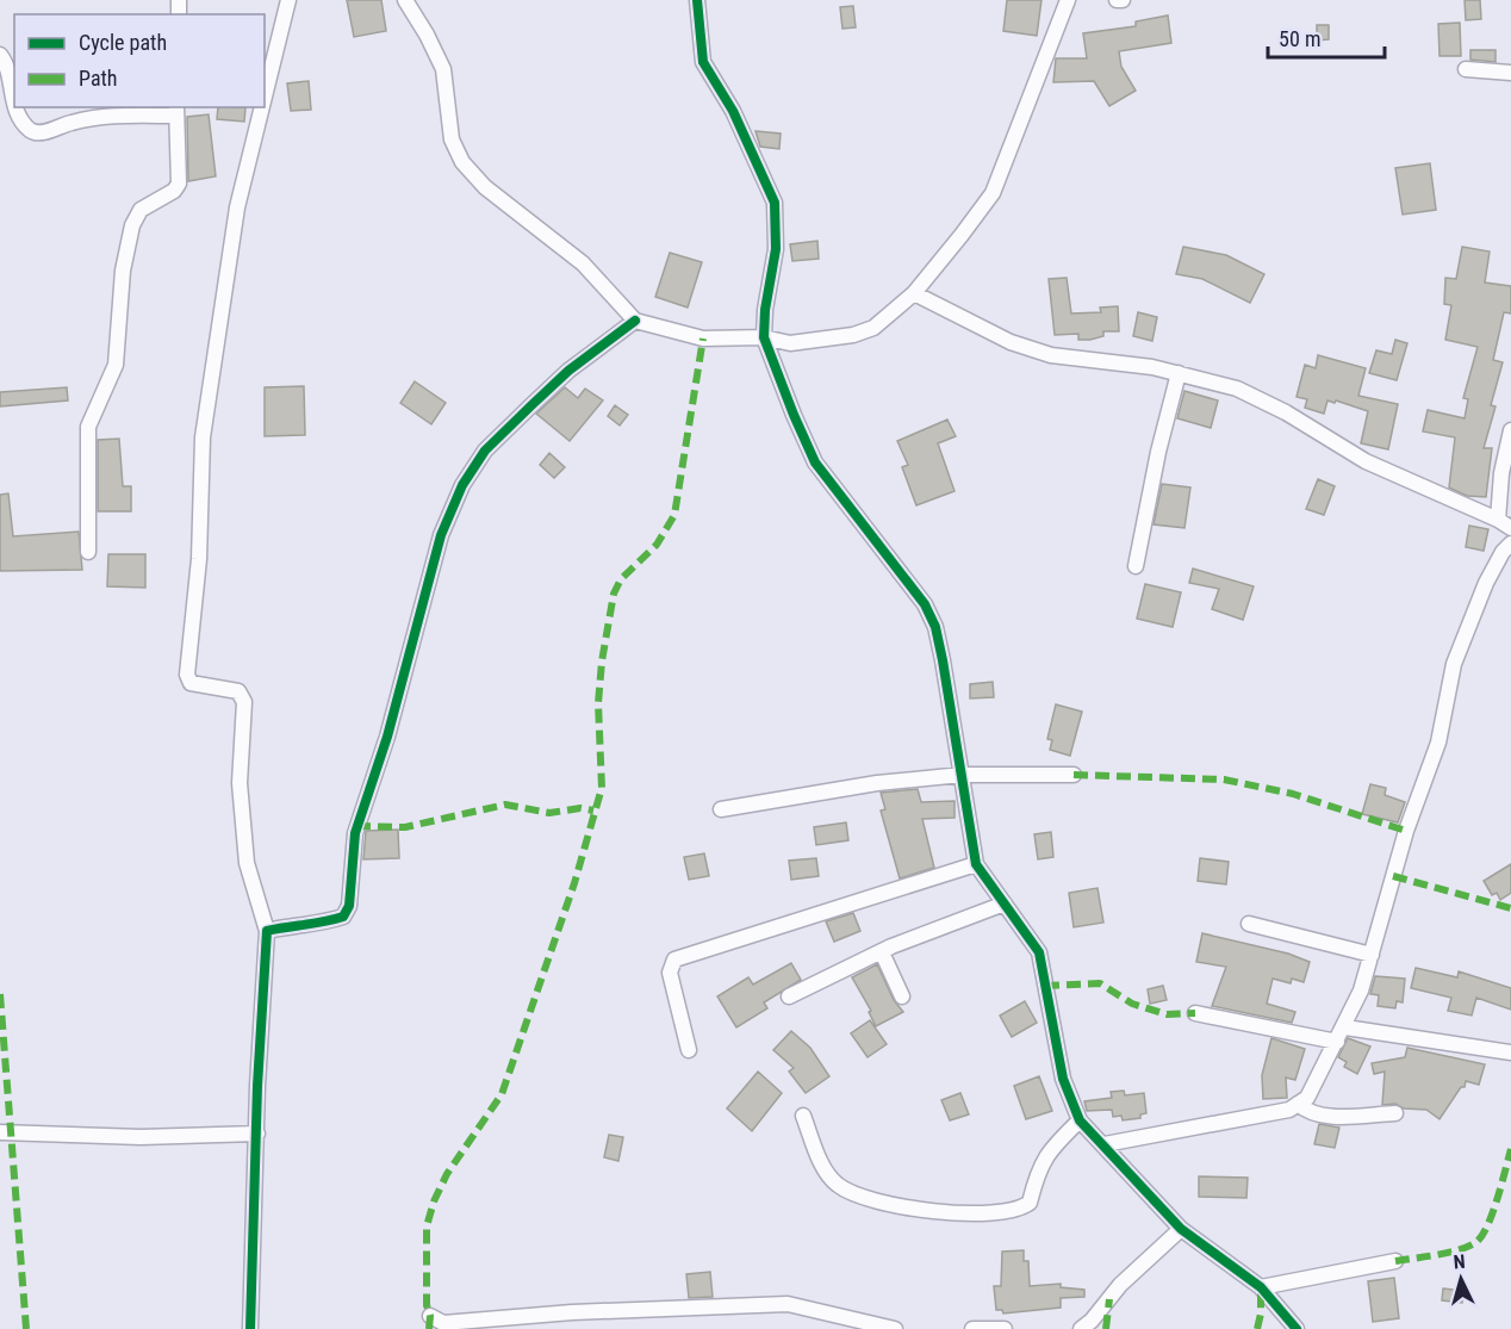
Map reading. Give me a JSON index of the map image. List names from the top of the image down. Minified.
{"legend":["Cycle path","Path"],"scale_bar":"50 m","north":"top"}
